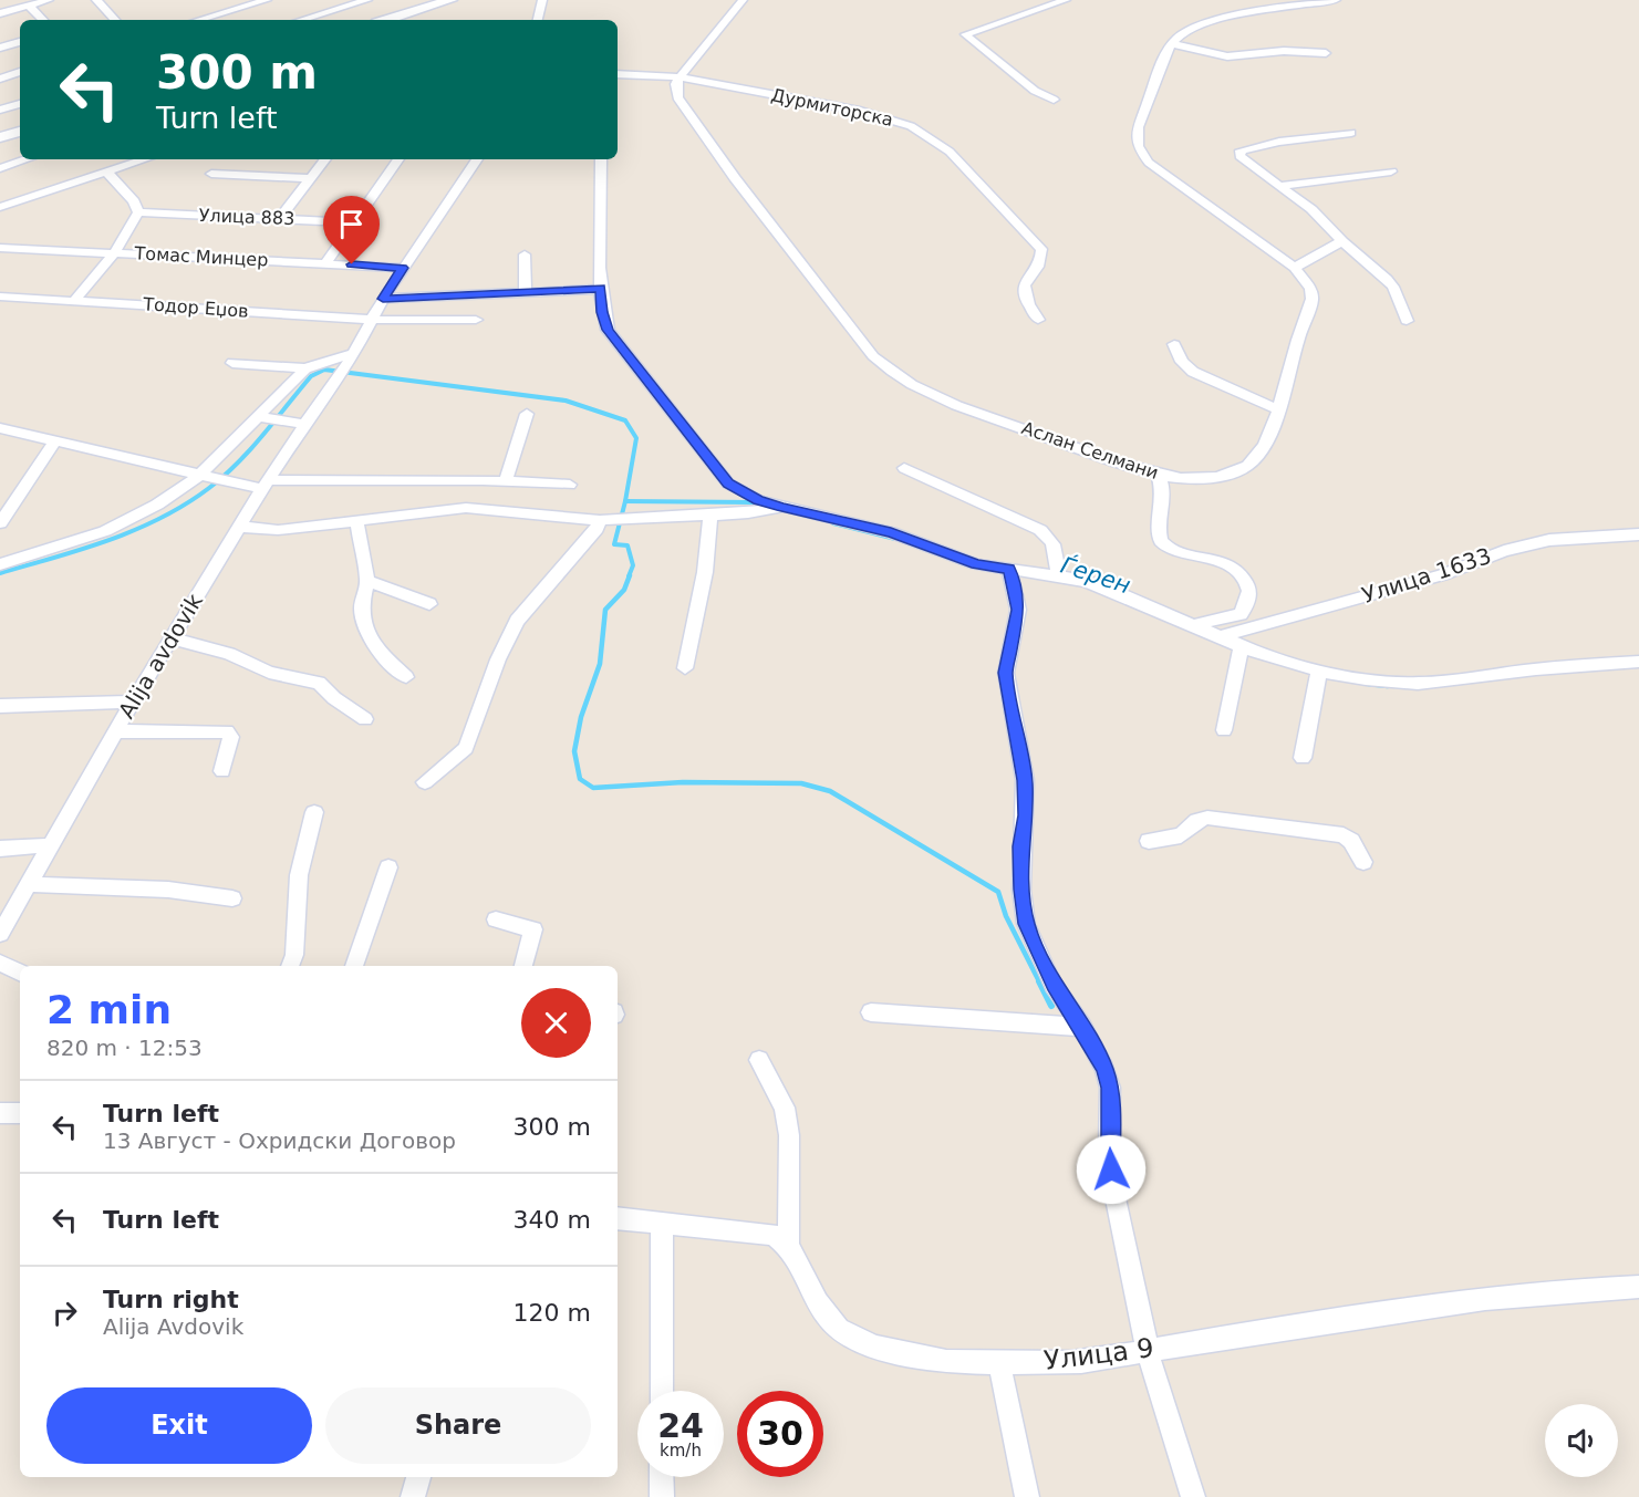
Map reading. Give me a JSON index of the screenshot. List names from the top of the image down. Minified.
{"streets":{"street":["Дурмиторска","Улица 883","Томас Минцер","Тодор Еџов","Аслан Селмани","Улица 1633","Alija avdovik","Улица 9"]},"crossings":[["Дурмиторска","Аслан Селмани"]],"water":["Ѓерен"],"page":{"turn":["300 m","Turn left"],"heading":["2 min","820 m · 12:53"],"list":[{"name":"Turn left","note":"13 Август - Охридски Договор","value":"300 m"},{"name":"Turn left","value":"340 m"},{"name":"Turn right","note":"Alija Avdovik","value":"120 m"}],"buttons":["Exit","Share"],"speed":"24 km/h","limit":"30"}}
